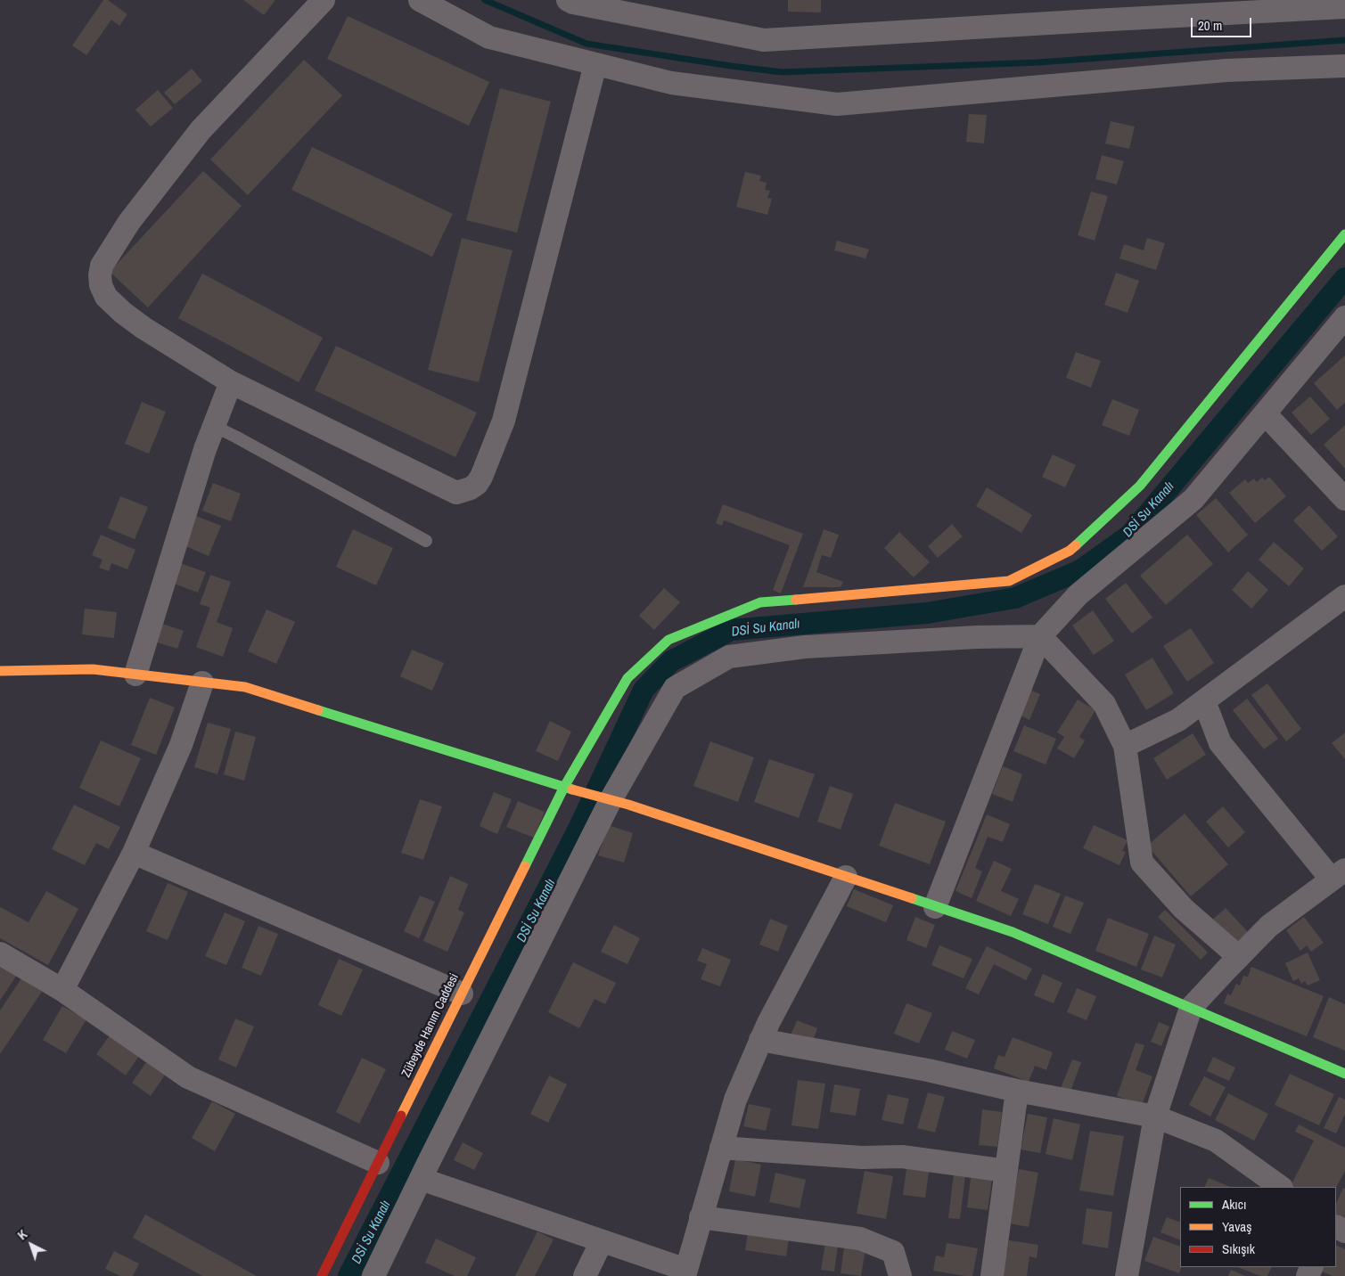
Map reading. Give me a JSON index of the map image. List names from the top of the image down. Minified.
{"streets":{"street":["Zübeyde Hanım Caddesi"]},"water":["DSİ Su Kanalı"],"legend":["Akıcı","Yavaş","Sıkışık"],"scale_bar":"20 m","north":"top left"}
